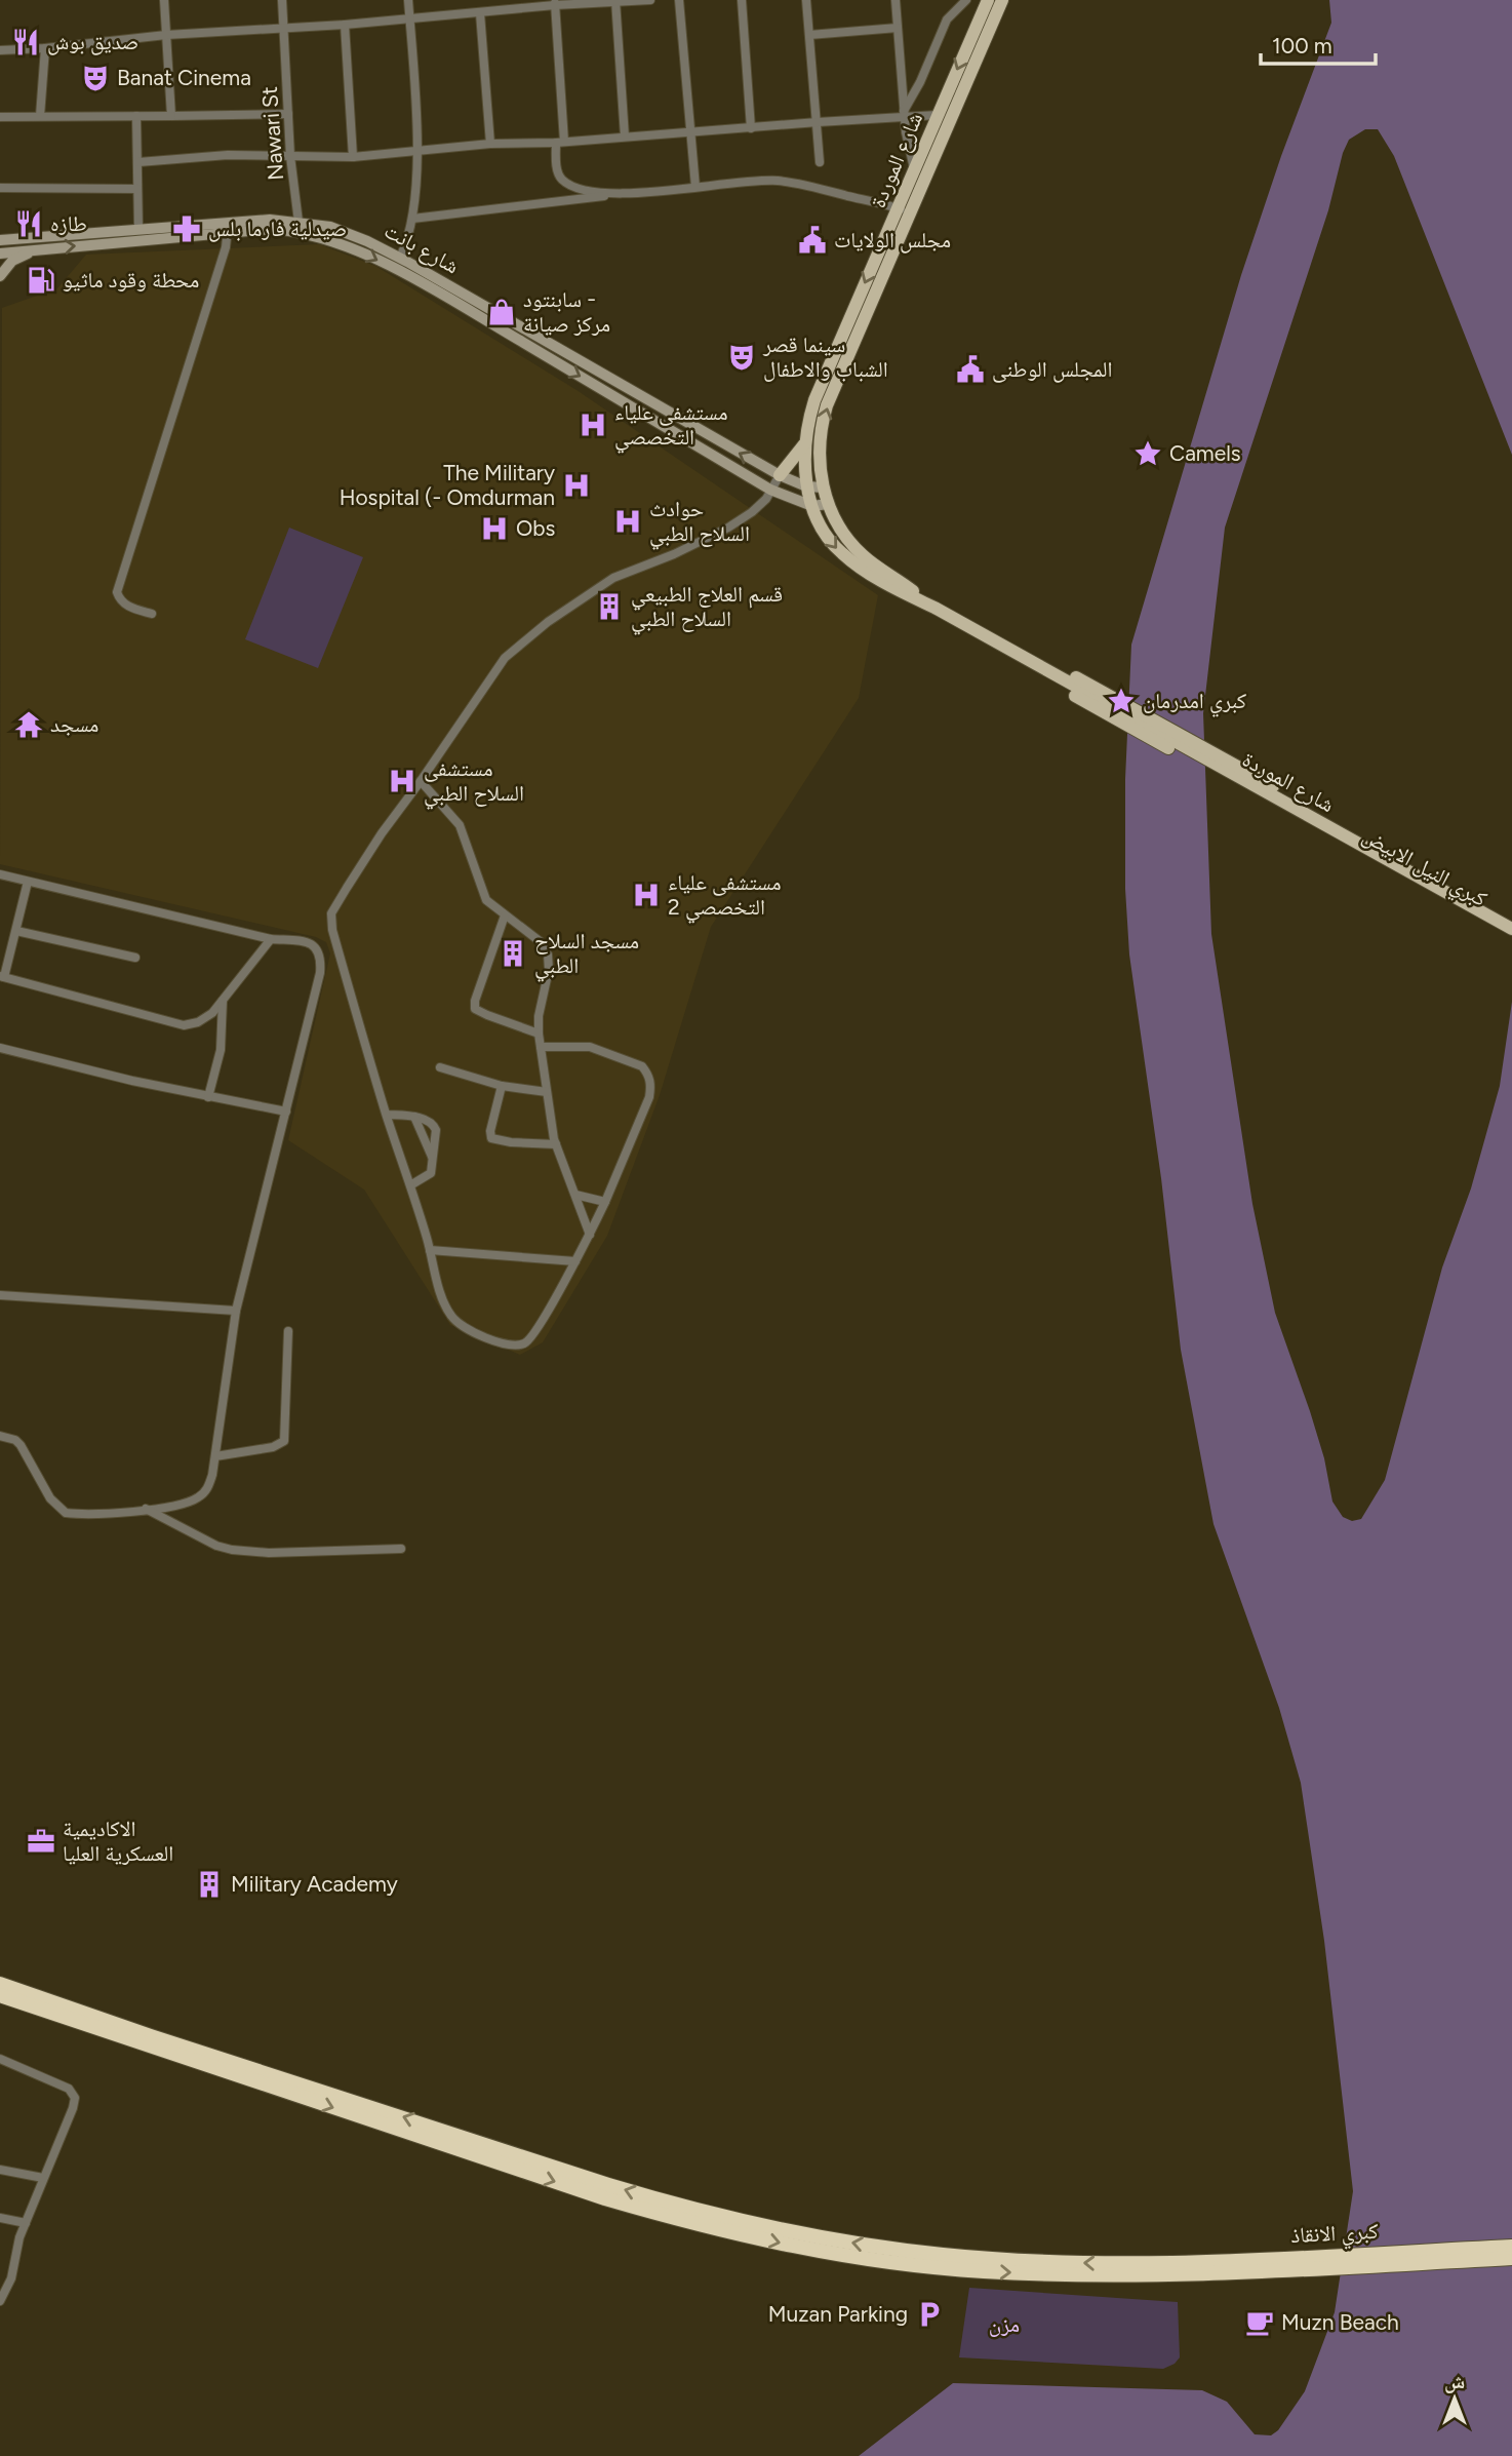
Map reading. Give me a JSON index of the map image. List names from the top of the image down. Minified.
{"streets":{"highway":["كبري الانقاذ"],"main road":["شارع الموردة","شارع بانت","كبري النيل الابيض"],"street":["Nawari St"]},"crossings":[["Nawari St","شارع بانت"],["شارع الموردة","شارع بانت"],["شارع الموردة","كبري النيل الابيض"]],"parks":["مزن"],"places":{"restaurant":["صديق بوش","طازه"],"theatre":["Banat Cinema","سينما قصر الشباب والاطفال"],"pharmacy":["صيدلية فارما بلس"],"public building":["مجلس الولايات","المجلس الوطنى"],"fuel station":["محطة وقود ماثيو"],"shop":["سابنتود - مركز صيانة"],"hospital":["مستشفى علياء التخصصي","The Military Hospital (- Omdurman","حوادث السلاح الطبي","Obs","مستشفى السلاح الطبي","مستشفى علياء التخصصي 2"],"place":["Camels","كبري امدرمان"],"building":["قسم العلاج الطبيعي السلاح الطبي","مسجد السلاح الطبي","Military Academy"],"temple":["مسجد"],"office":["الاكاديمية العسكرية العليا"],"parking":["Muzan Parking"],"cafe":["Muzn Beach"]},"scale_bar":"100 m","north":"top"}
